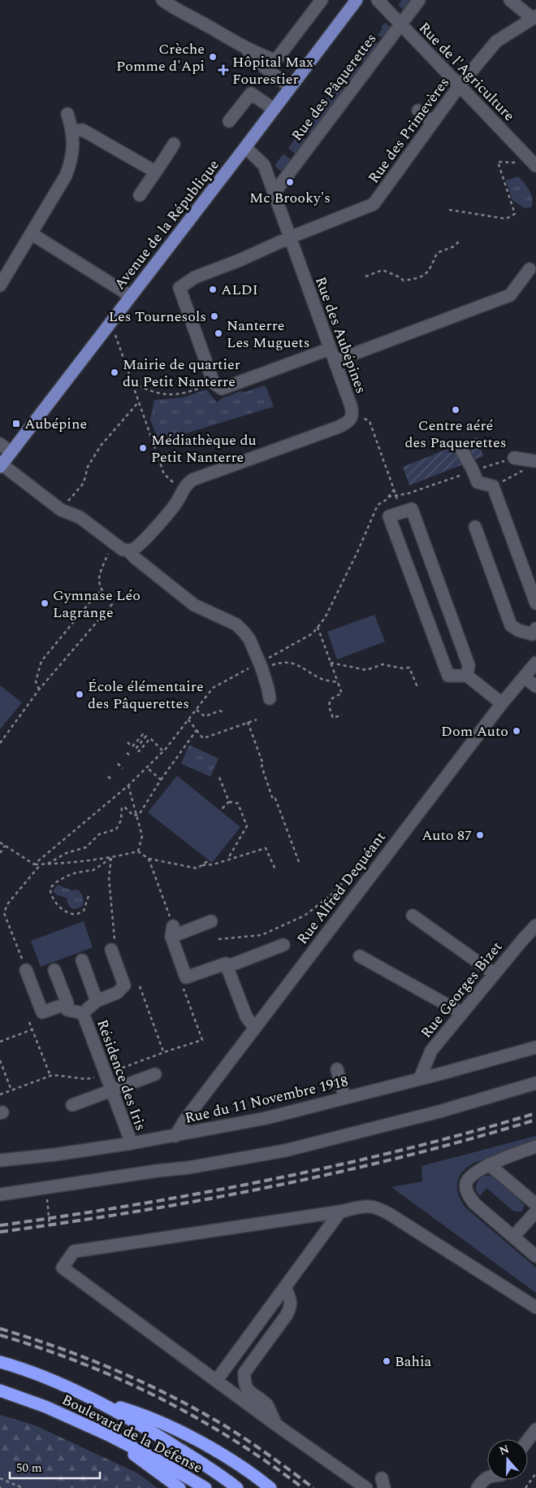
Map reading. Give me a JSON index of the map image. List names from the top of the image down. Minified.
{"streets":{"highway":["Boulevard de la Défense"],"main road":["Avenue de la République"],"street":["Rue de l'Agriculture","Rue des Pâquerettes","Rue des Primevères","Rue des Aubépines","Rue Alfred Dequéant","Rue Georges Bizet","Résidence des Iris","Rue du 11 Novembre 1918"]},"crossings":[["Rue de l'Agriculture","Rue des Pâquerettes"],["Rue de l'Agriculture","Rue des Primevères"],["Rue des Pâquerettes","Rue des Aubépines"],["Rue des Primevères","Rue des Aubépines"],["Avenue de la République","Rue des Aubépines"],["Rue Alfred Dequéant","Rue du 11 Novembre 1918"],["Rue Georges Bizet","Rue du 11 Novembre 1918"],["Résidence des Iris","Rue du 11 Novembre 1918"]],"places":{"other":["Crèche Pomme d'Api","Mc Brooky's","ALDI","Les Tournesols","Nanterre Les Muguets","Mairie de quartier du Petit Nanterre","Centre aéré des Paquerettes","Médiathèque du Petit Nanterre","Gymnase Léo Lagrange","École élémentaire des Pâquerettes","Dom Auto","Auto 87","Bahia"],"health":["Hôpital Max Fourestier"],"transit":["Aubépine"]},"scale_bar":"50 m","north":"top"}
